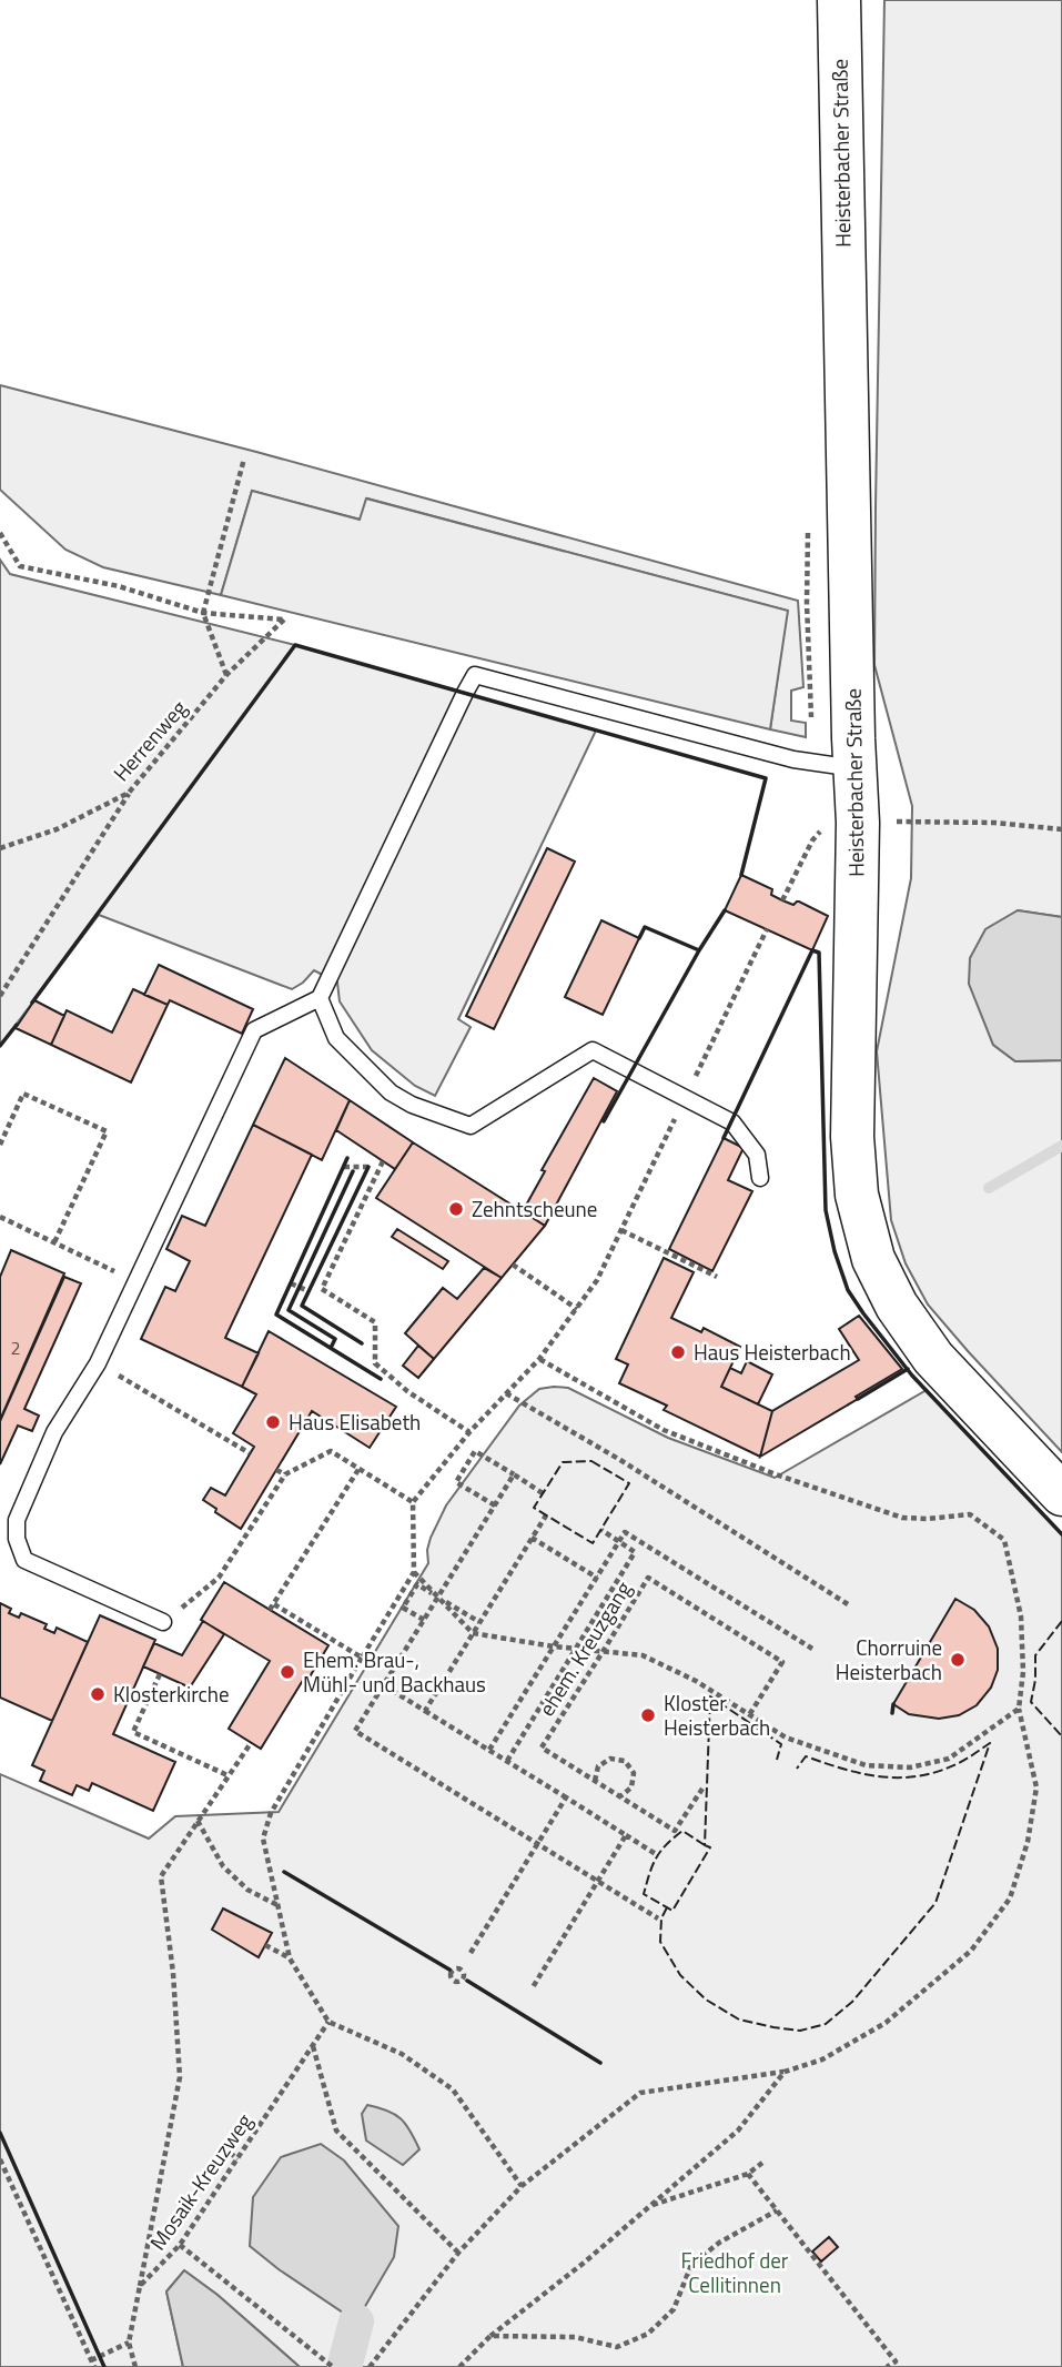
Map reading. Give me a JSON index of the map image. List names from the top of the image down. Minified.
{"streets":{"main road":["Heisterbacher Straße"],"path":["Herrenweg","ehem. Kreuzgang","Mosaik-Kreuzweg"]},"parks":["Friedhof der Cellitinnen"],"places":["Zehntscheune","Haus Heisterbach","Haus Elisabeth","Chorruine Heisterbach","Ehem. Brau-, Mühl- und Backhaus","Klosterkirche","Kloster Heisterbach"],"house_numbers":["2"]}
